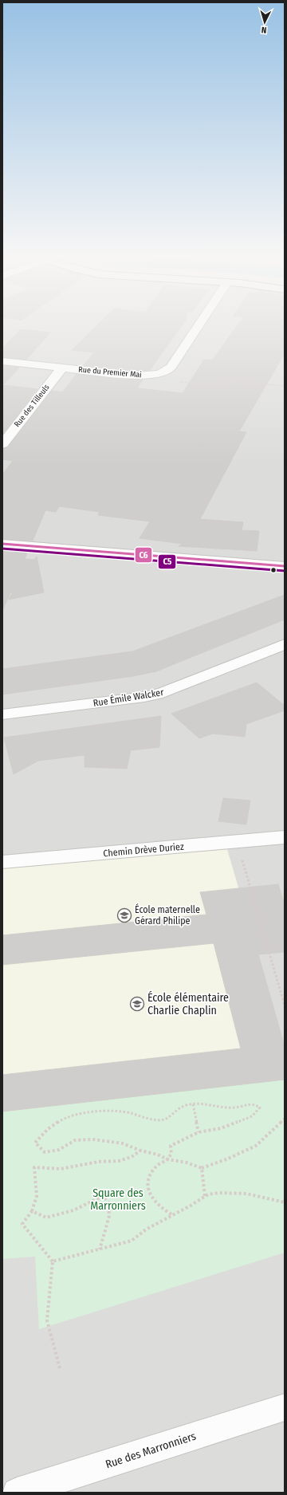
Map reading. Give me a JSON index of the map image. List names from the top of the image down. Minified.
{"streets":{"street":["Rue du Premier Mai","Rue des Tilleuls","Rue Émile Walcker","Chemin Drève Duriez","Rue des Marronniers"]},"crossings":[["Rue du Premier Mai","Rue des Tilleuls"]],"parks":["Square des Marronniers"],"places":{"school or university":["École maternelle Gérard Philipe","École élémentaire Charlie Chaplin"]},"lines":["transit line C6","transit line C5"],"north":"bottom"}
